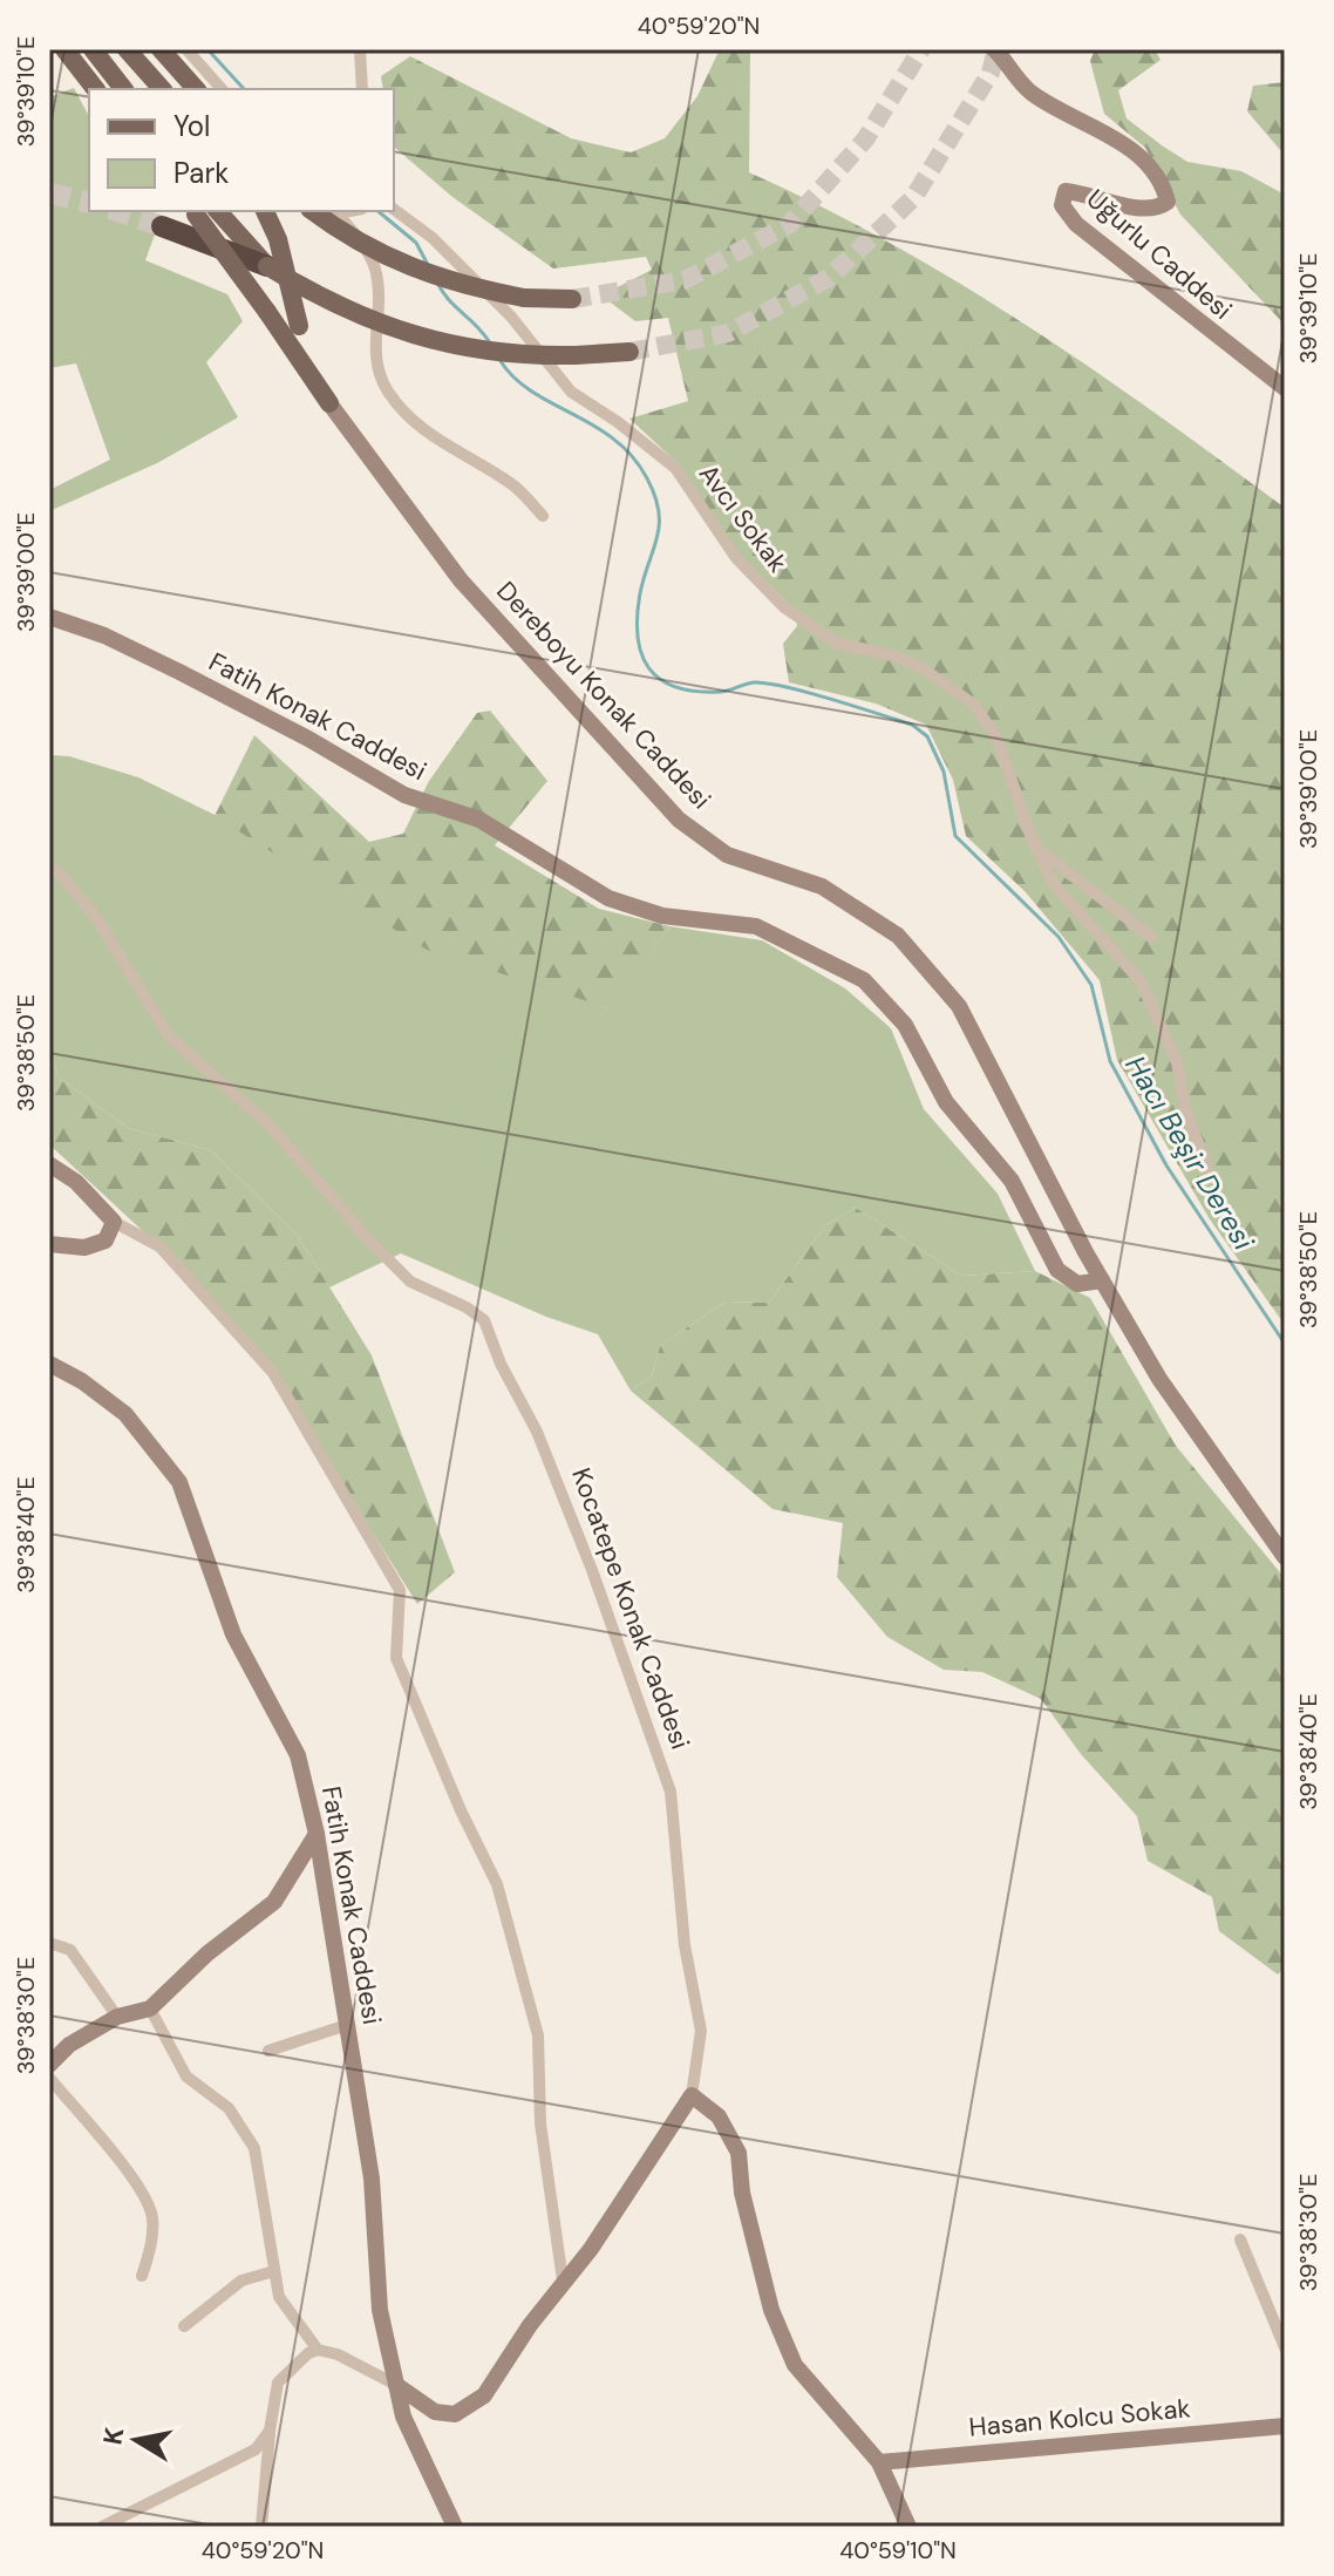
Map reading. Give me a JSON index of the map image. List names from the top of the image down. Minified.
{"streets":{"main road":["Uğurlu Caddesi","Dereboyu Konak Caddesi","Fatih Konak Caddesi","Kocatepe Konak Caddesi","Hasan Kolcu Sokak"],"street":["Avcı Sokak"]},"crossings":[["Dereboyu Konak Caddesi","Fatih Konak Caddesi"],["Fatih Konak Caddesi","Kocatepe Konak Caddesi"]],"water":["Hacı Beşir Deresi"],"legend":["Yol","Park"],"north":"left","coordinates":["40°59'20\"N","39°39'10\"E","39°39'00\"E","39°38'50\"E","39°38'40\"E","39°38'30\"E","40°59'10\"N"]}
